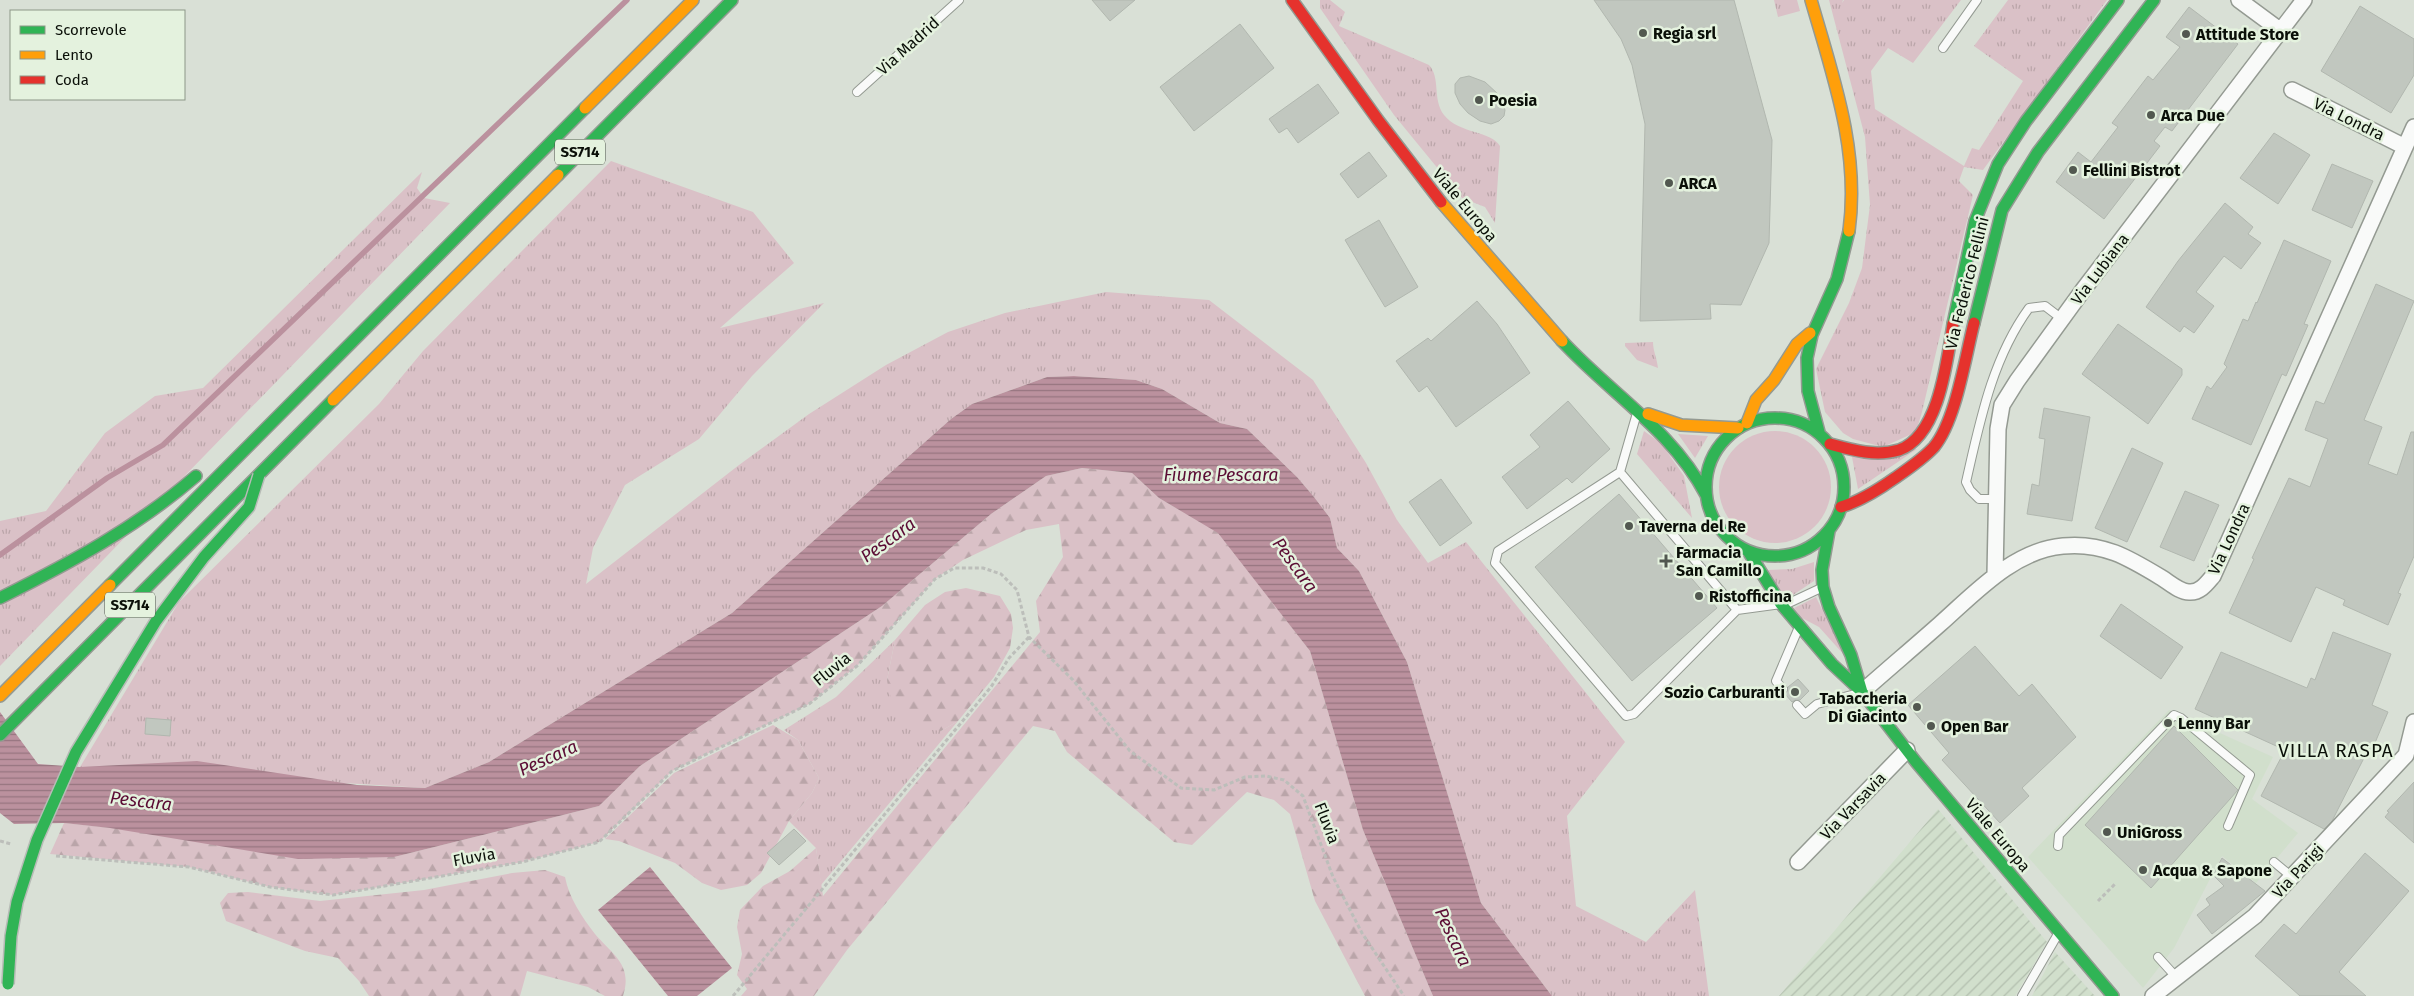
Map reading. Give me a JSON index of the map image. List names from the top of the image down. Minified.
{"streets":{"main road":["SS714","Viale Europa","Via Federico Fellini"],"street":["Via Londra","Via Lubiana","Via Varsavia","Via Parigi"],"lane":["Via Madrid"],"path":["Fluvia"]},"crossings":[["Via Londra","Viale Europa"],["Via Londra","Via Lubiana"],["Viale Europa","Via Federico Fellini"],["Viale Europa","Via Varsavia"]],"districts":["VILLA RASPA"],"water":["Fiume Pescara","Pescara"],"places":{"other":["Regia srl","Attitude Store","Poesia","Arca Due","Fellini Bistrot","ARCA","Taverna del Re","Ristofficina","Sozio Carburanti","Tabaccheria Di Giacinto","Lenny Bar","Open Bar","UniGross","Acqua & Sapone"],"health":["Farmacia San Camillo"]},"legend":["Scorrevole","Lento","Coda"]}
